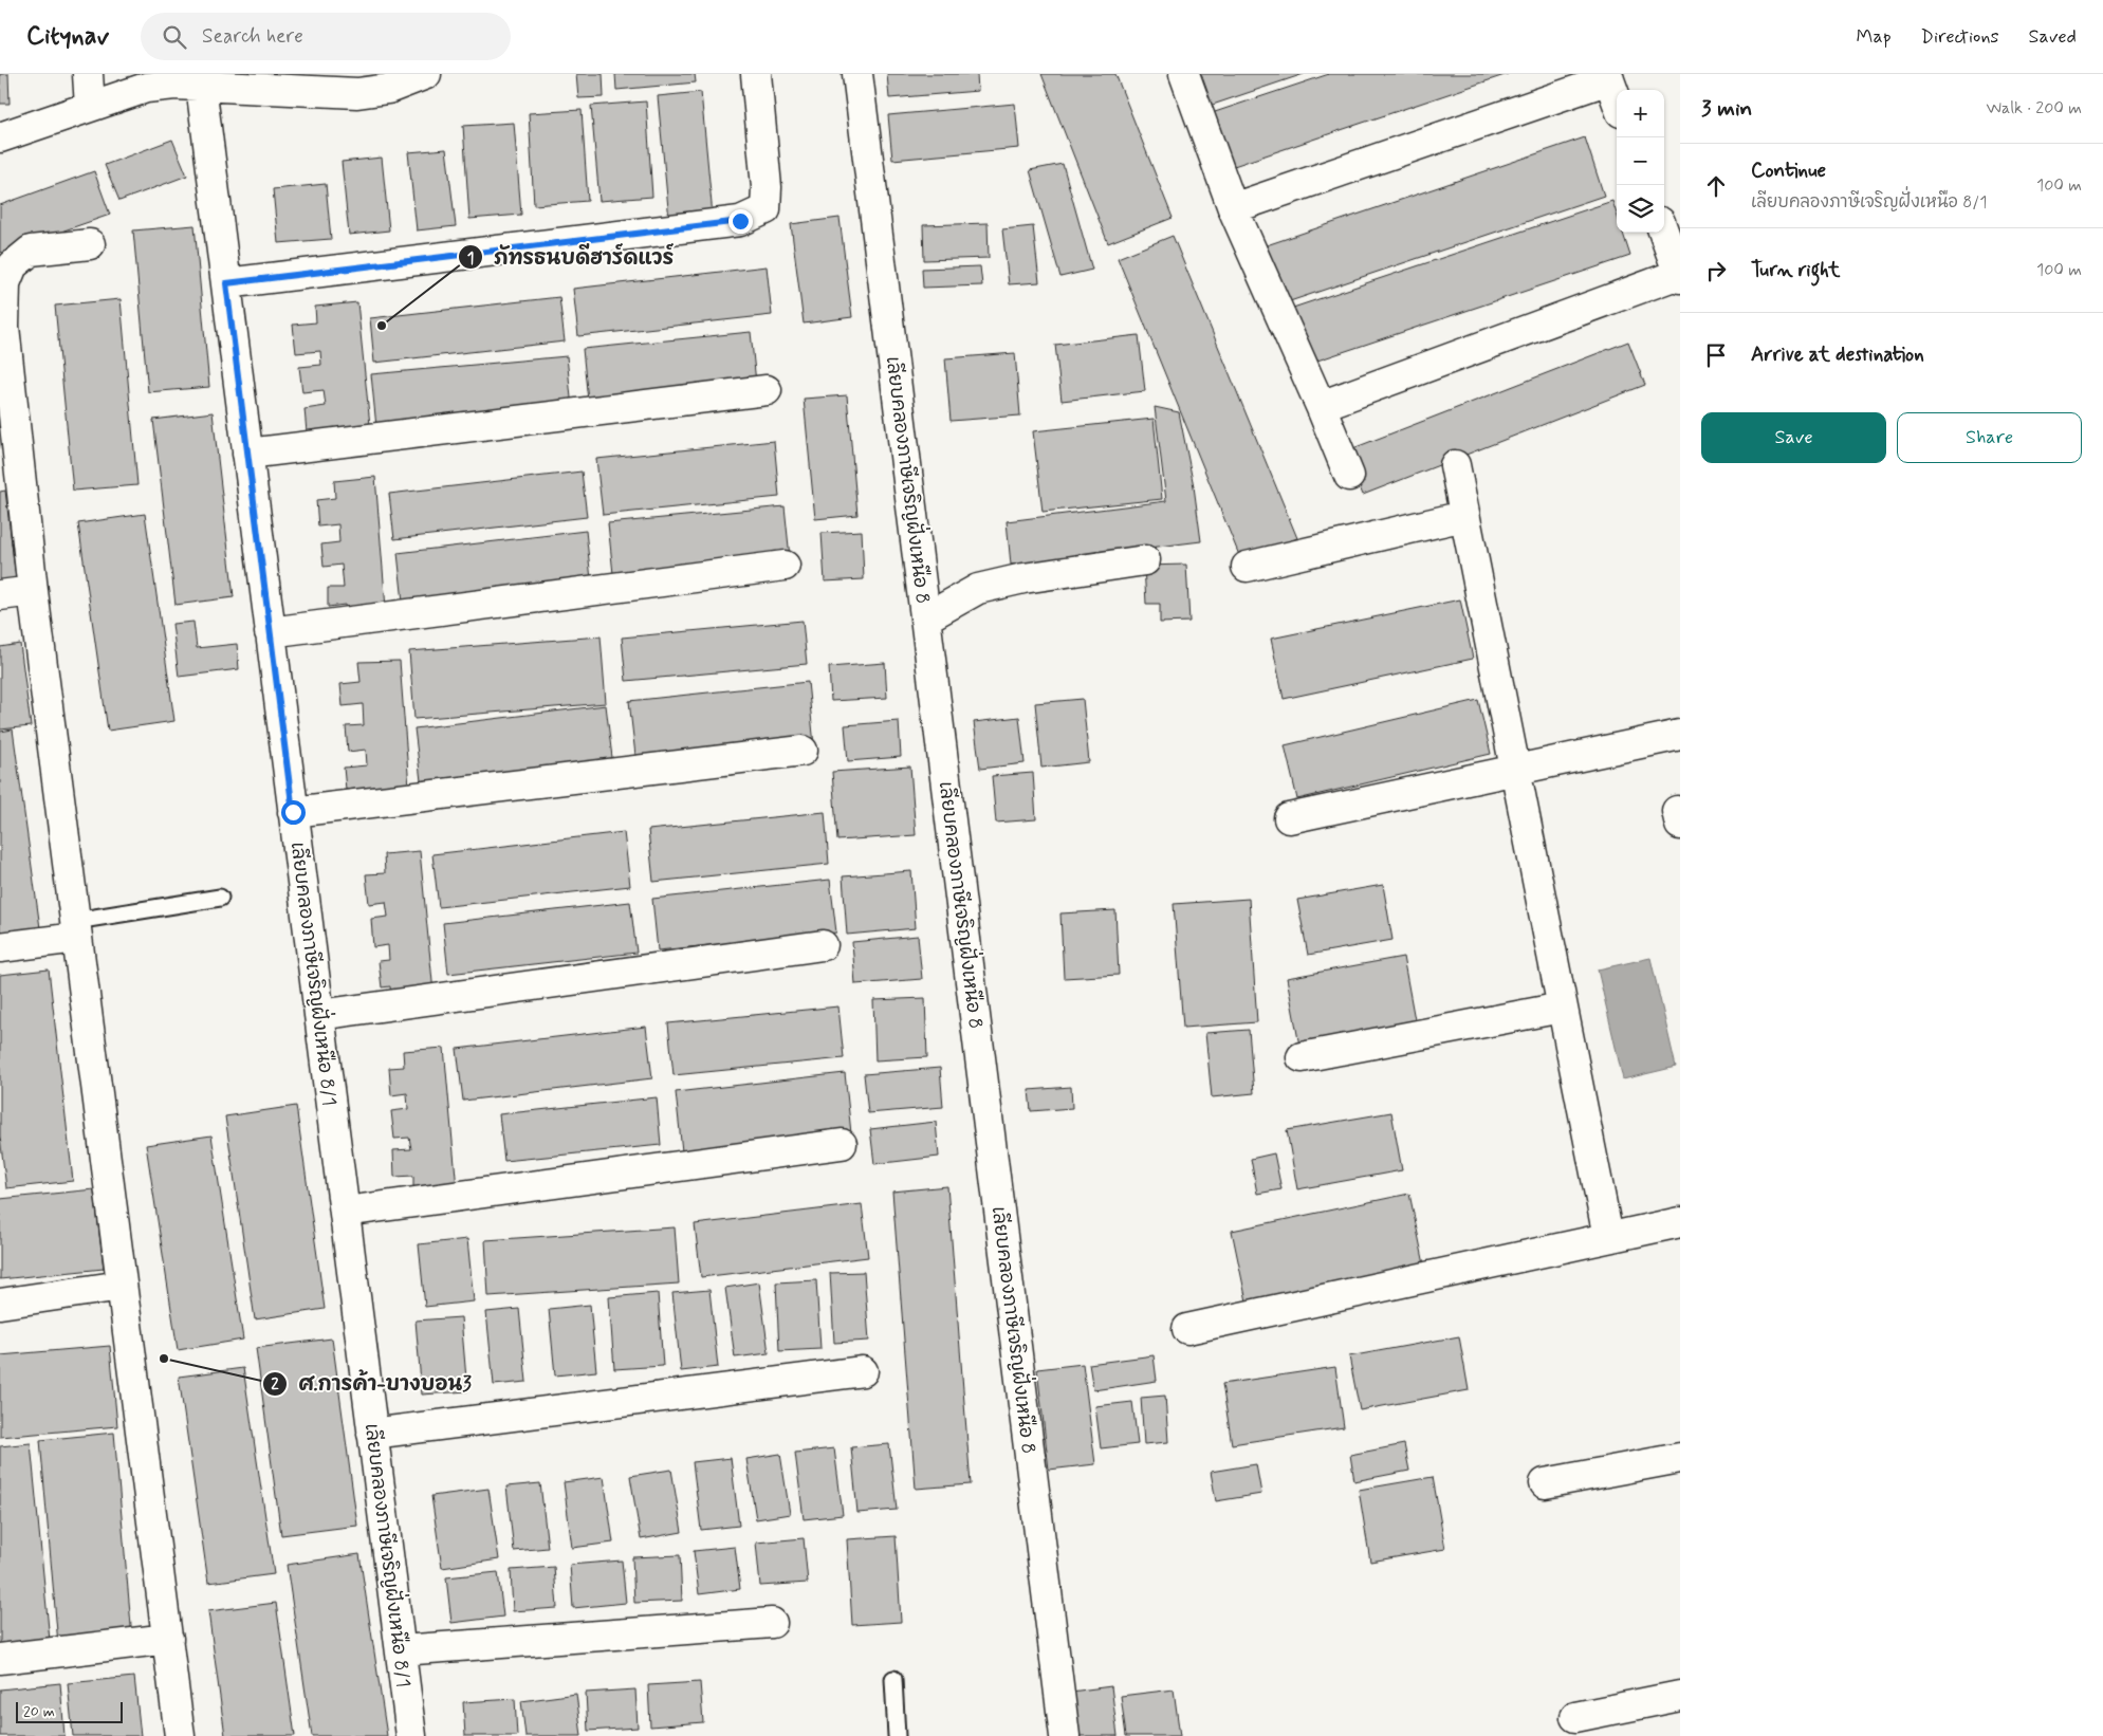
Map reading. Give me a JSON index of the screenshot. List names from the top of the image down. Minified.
{"streets":{"street":["เลียบคลองภาษีเจริญฝั่งเหนือ 8","เลียบคลองภาษีเจริญฝั่งเหนือ 8/1"]},"places":["ภัทรธนบดีฮาร์ดแวร์","ศ.การค้า-บางบอน3"],"scale_bar":"20 m","page":{"header":"Citynav","search":"Search here","nav":["Map","Directions","Saved"],"heading":["3 min","Walk · 200 m"],"map_buttons":["+","−"],"list":[["Continue","เลียบคลองภาษีเจริญฝั่งเหนือ 8/1","100 m"],["Turn right","100 m"],"Arrive at destination"],"buttons":["Save","Share"],"scale":"20 m"}}
